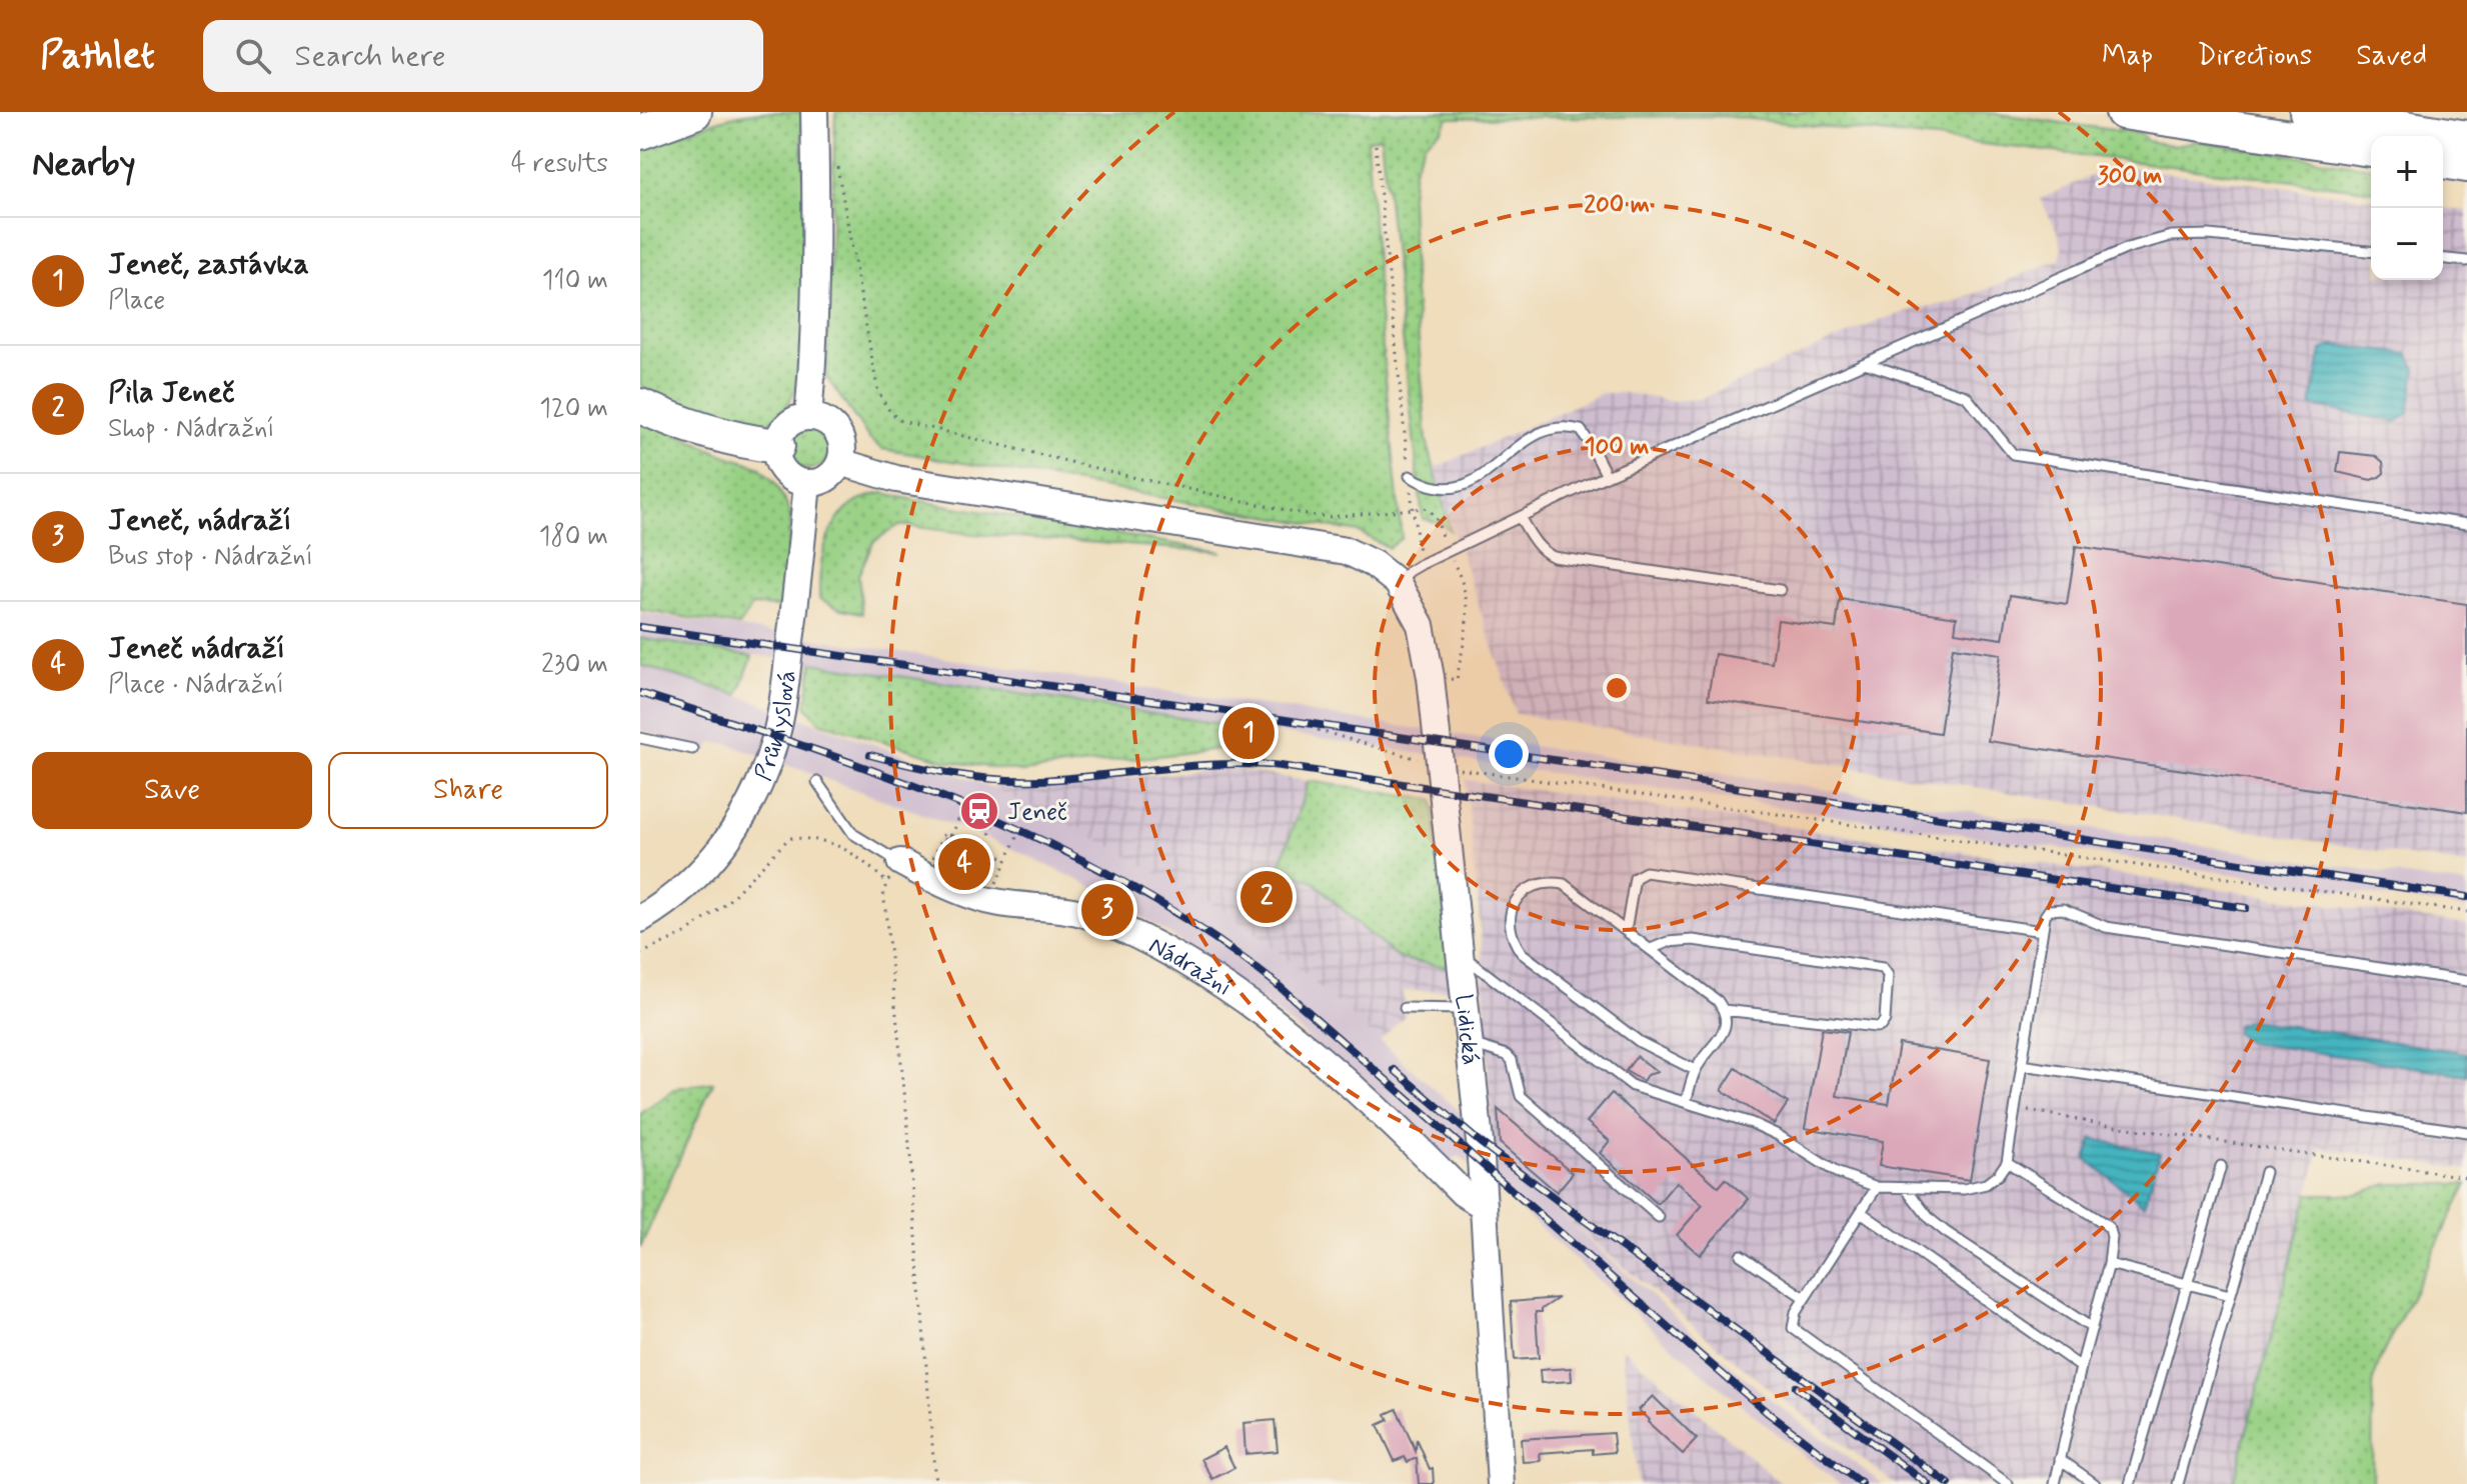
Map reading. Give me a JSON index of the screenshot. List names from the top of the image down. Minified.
{"streets":{"street":["Průmyslová","Nádražní","Lidická"]},"crossings":[["Nádražní","Lidická"]],"places":{"station":["Jeneč"]},"page":{"header":"Pathlet","search":"Search here","nav":["Map","Directions","Saved"],"heading":["Nearby","4 results"],"map_buttons":["+","−"],"list":[{"mark":"1","name":"Jeneč, zastávka","note":"Place","value":"110 m"},{"mark":"2","name":"Pila Jeneč","note":"Shop · Nádražní","value":"120 m"},{"mark":"3","name":"Jeneč, nádraží","note":"Bus stop · Nádražní","value":"180 m"},{"mark":"4","name":"Jeneč nádraží","note":"Place · Nádražní","value":"230 m"}],"pins":["1","4","2","3"],"buttons":["Save","Share"]},"rings":["300 m","200 m","100 m"]}
